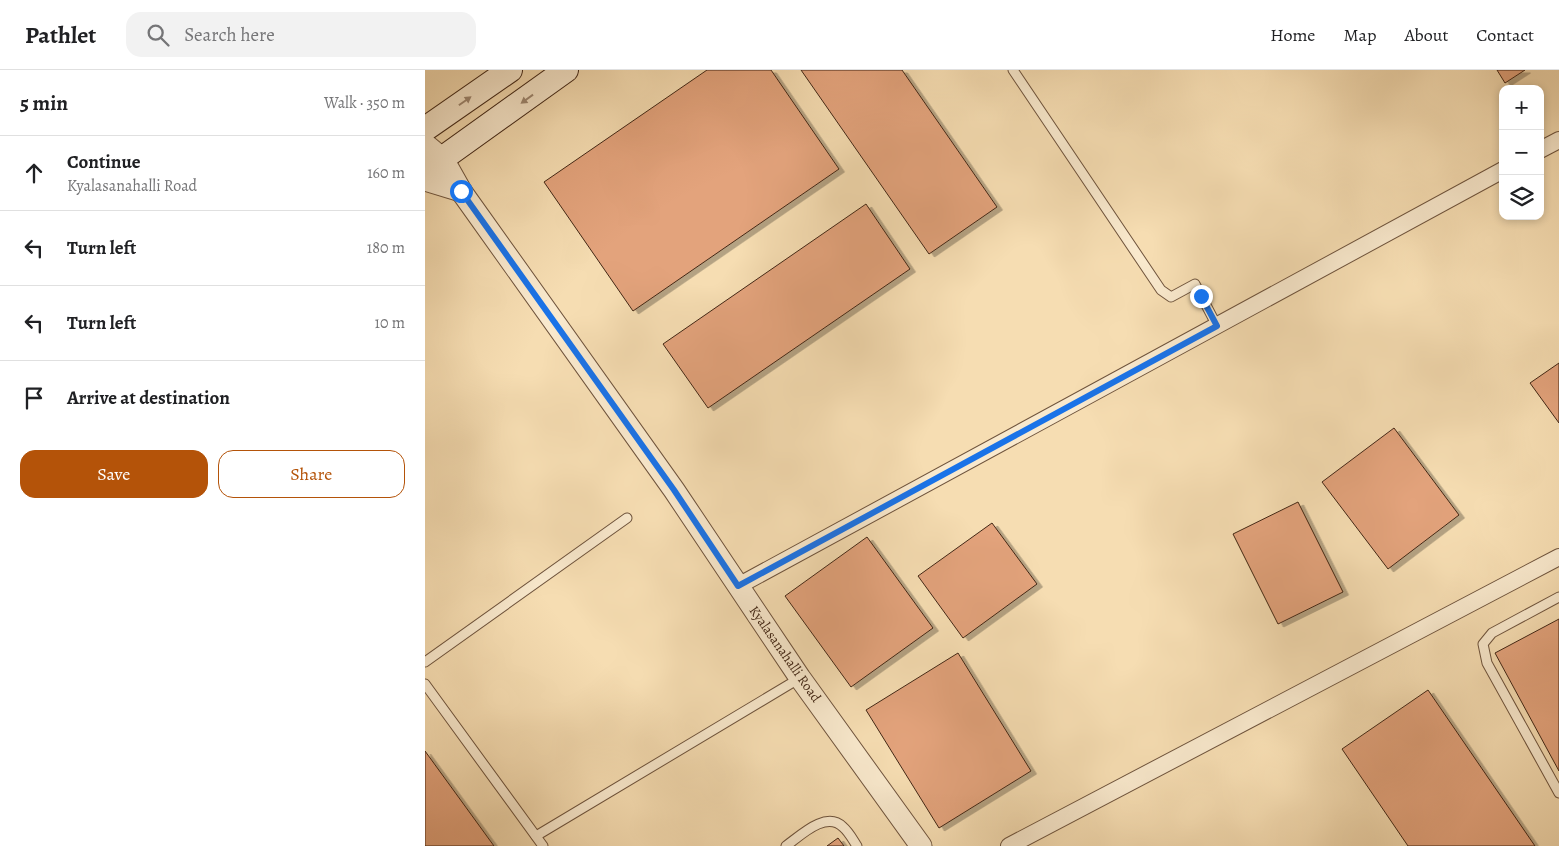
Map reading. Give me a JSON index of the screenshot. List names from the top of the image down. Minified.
{"streets":{"street":["Kyalasanahalli Road"]},"page":{"header":"Pathlet","search":"Search here","nav":["Home","Map","About","Contact"],"heading":["5 min","Walk · 350 m"],"map_buttons":["+","−"],"list":[["Continue","Kyalasanahalli Road","160 m"],["Turn left","180 m"],["Turn left","10 m"],"Arrive at destination"],"buttons":["Save","Share"]}}
